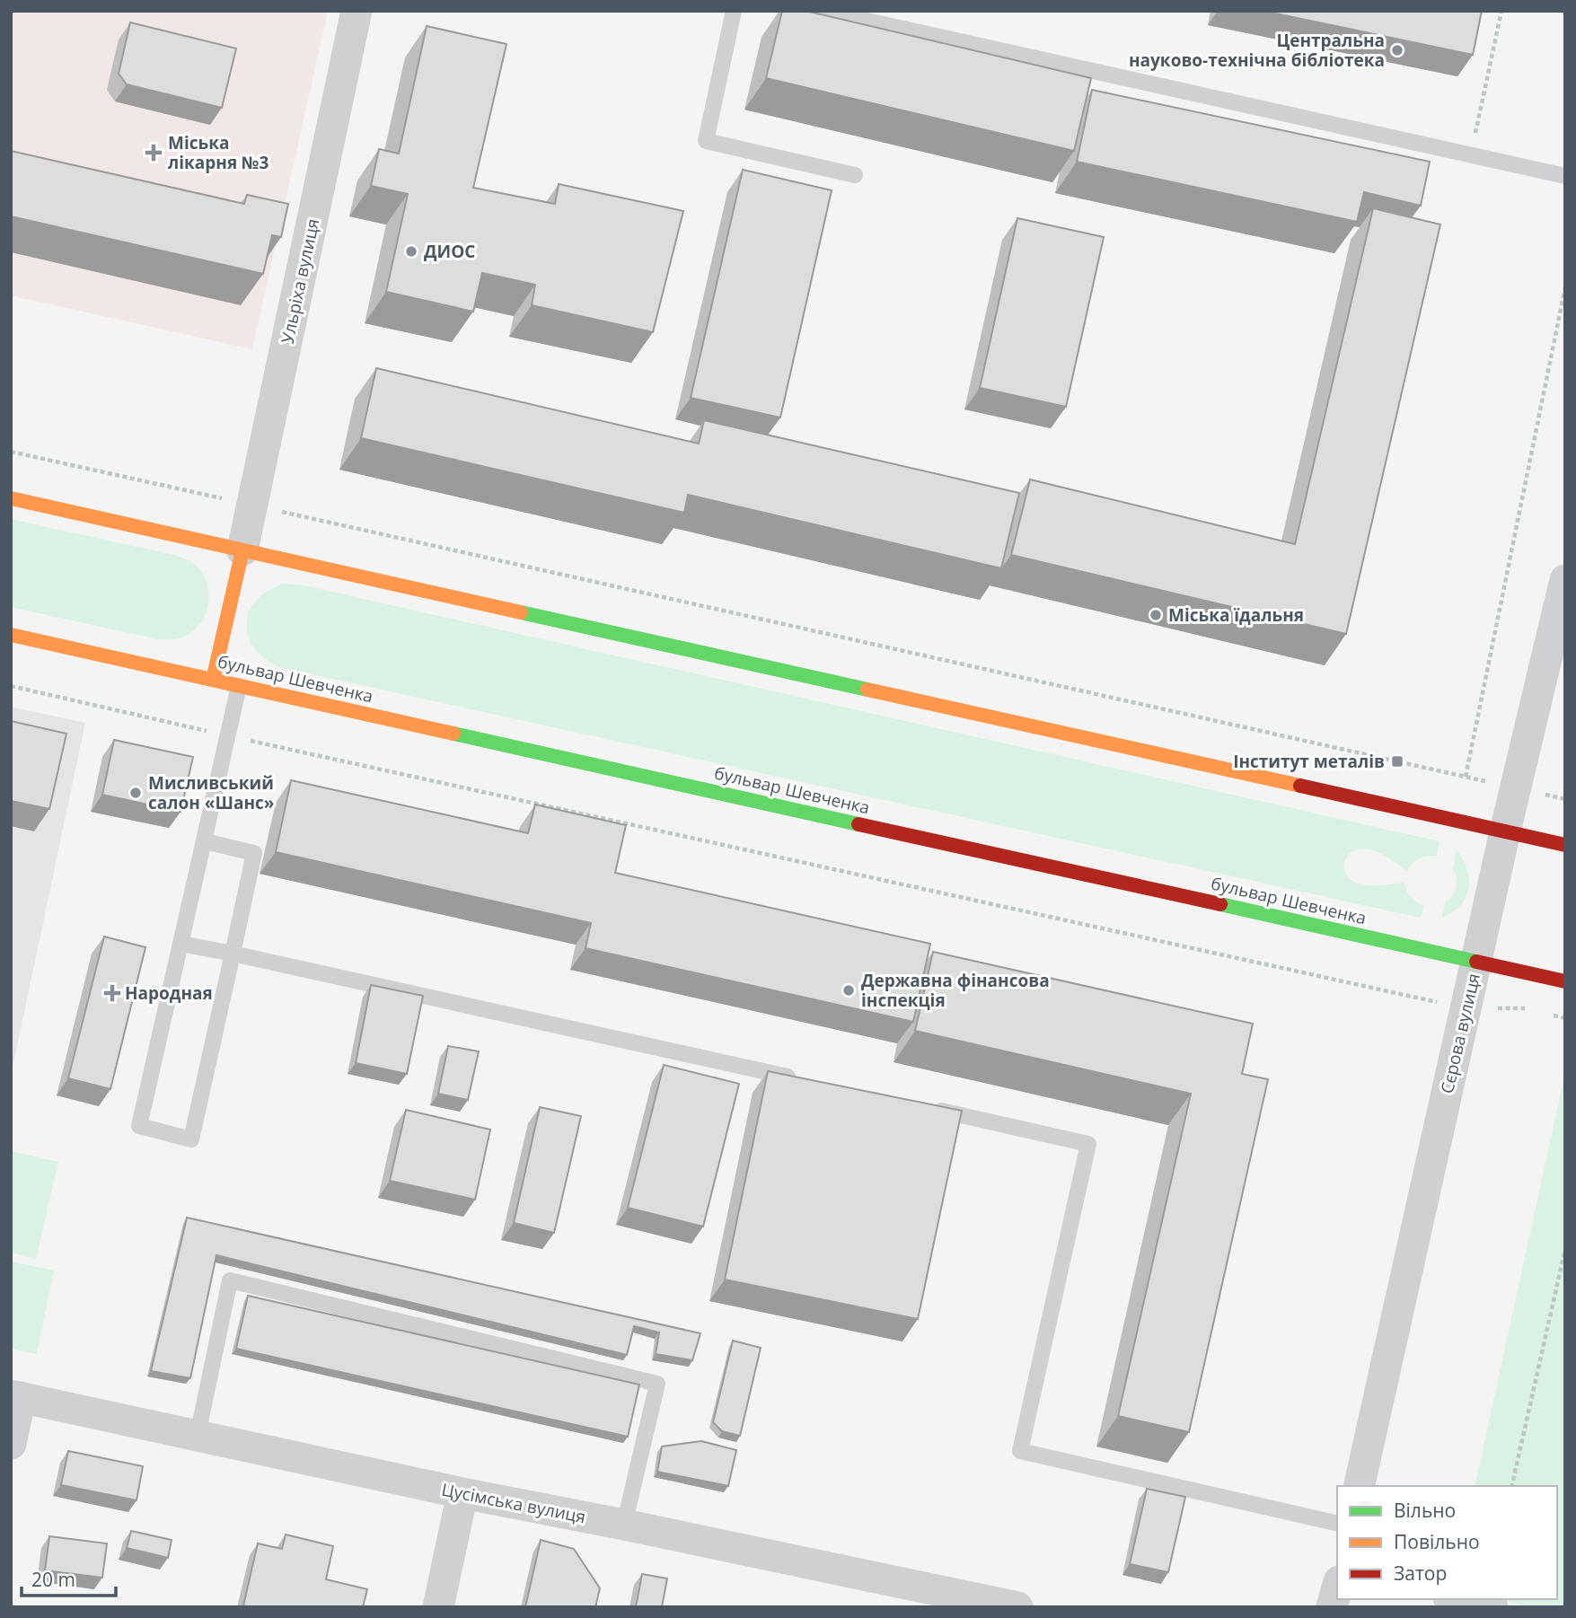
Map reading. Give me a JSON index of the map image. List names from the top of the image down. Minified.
{"streets":{"main road":["бульвар Шевченка"],"street":["Ульріха вулиця","Сєрова вулиця","Цусімська вулиця"]},"crossings":[["бульвар Шевченка","Сєрова вулиця"]],"places":{"other":["Центральна науково-технічна бібліотека","ДИОС","Міська їдальня","Мисливський салон «Шанс»","Державна фінансова інспекція"],"health":["Міська лікарня №3","Народная"],"transit":["Інститут металів"]},"legend":["Вільно","Повільно","Затор"],"scale_bar":"20 m"}
